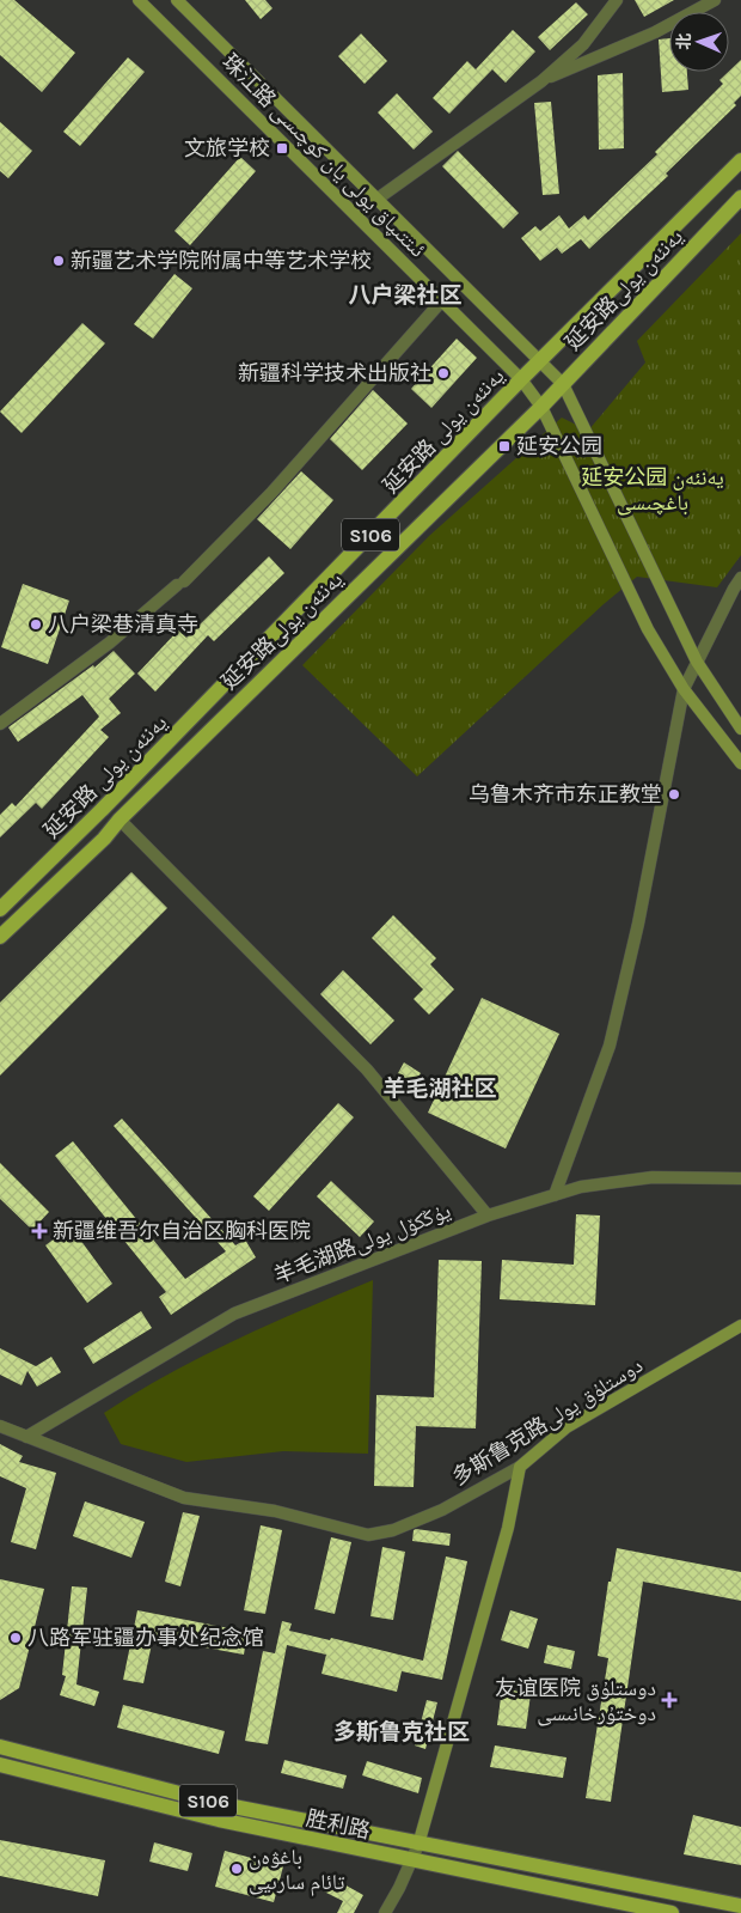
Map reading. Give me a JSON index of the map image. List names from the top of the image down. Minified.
{"streets":{"main road":["延安路يەنئەن يولى","延安路 يەنئەن يولى","S106","胜利路"],"street":["珠江路 ئىتتىپاق يولى يان كوچىسى","羊毛湖路يۇڭكۆل يولى","多斯鲁克路دوستلۇق يولى"]},"crossings":[["珠江路 ئىتتىپاق يولى يان كوچىسى","延安路يەنئەن يولى"],["珠江路 ئىتتىپاق يولى يان كوچىسى","延安路 يەنئەن يولى"],["羊毛湖路يۇڭكۆل يولى","多斯鲁克路دوستلۇق يولى"]],"districts":["八户梁社区","羊毛湖社区","多斯鲁克社区"],"parks":["延安公园 يەنئەن باغچىسى"],"places":{"transit":["文旅学校","延安公园"],"other":["新疆艺术学院附属中等艺术学校","新疆科学技术出版社","八户梁巷清真寺","乌鲁木齐市东正教堂","八路军驻疆办事处纪念馆","باغۋەن تائام سارىيى"],"health":["新疆维吾尔自治区胸科医院","友谊医院 دوستلۇق دوختۇرخانىسى"]},"north":"left"}
